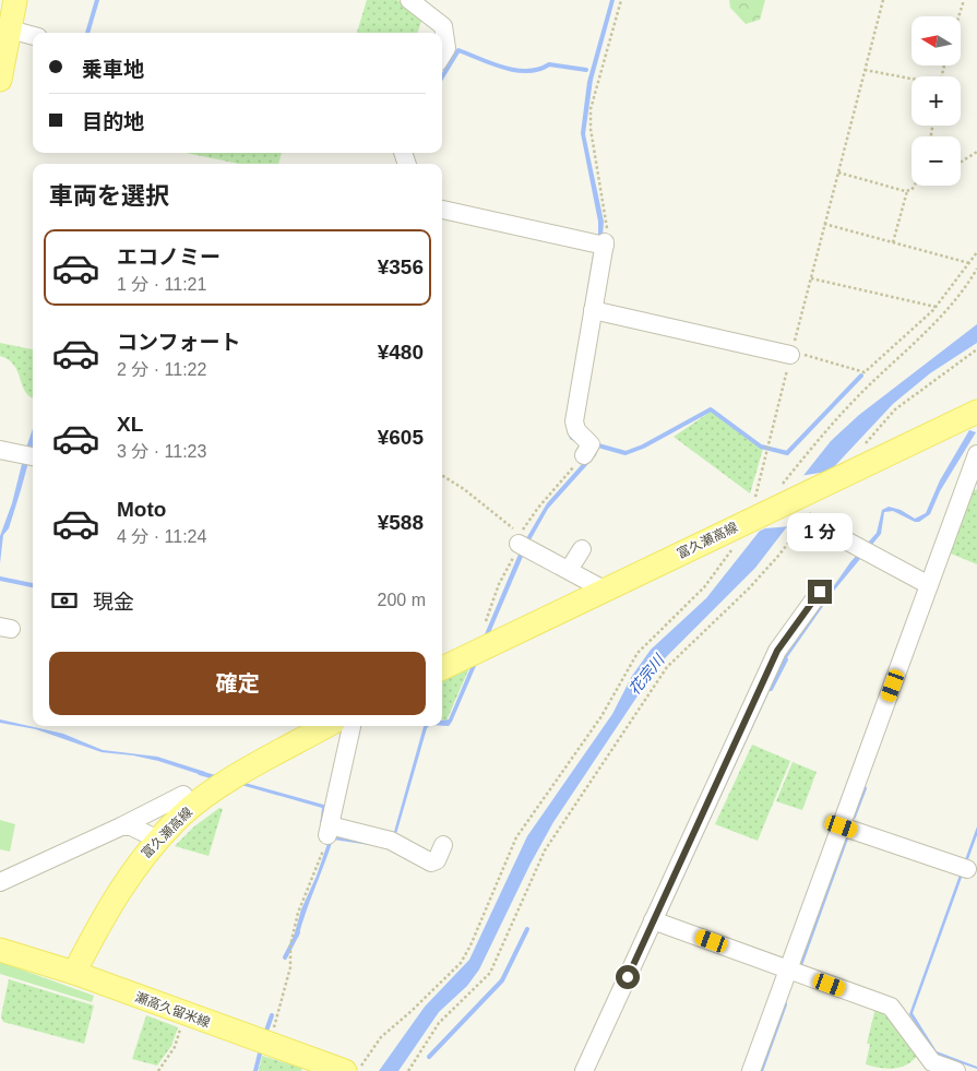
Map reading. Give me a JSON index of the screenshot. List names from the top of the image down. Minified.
{"streets":{"main road":["富久瀬高線","瀬高久留米線"]},"crossings":[["富久瀬高線","瀬高久留米線"]],"water":["花宗川"],"north":"left","page":{"map_buttons":["+","−"],"banner":["乗車地","目的地"],"heading":"車両を選択","list":[{"name":"エコノミー","note":"1 分 · 11:21","value":"¥356"},{"name":"コンフォート","note":"2 分 · 11:22","value":"¥480"},{"name":"XL","note":"3 分 · 11:23","value":"¥605"},{"name":"Moto","note":"4 分 · 11:24","value":"¥588"}],"bubble":"1 分","pay":["現金","200 m"],"buttons":"確定"}}
